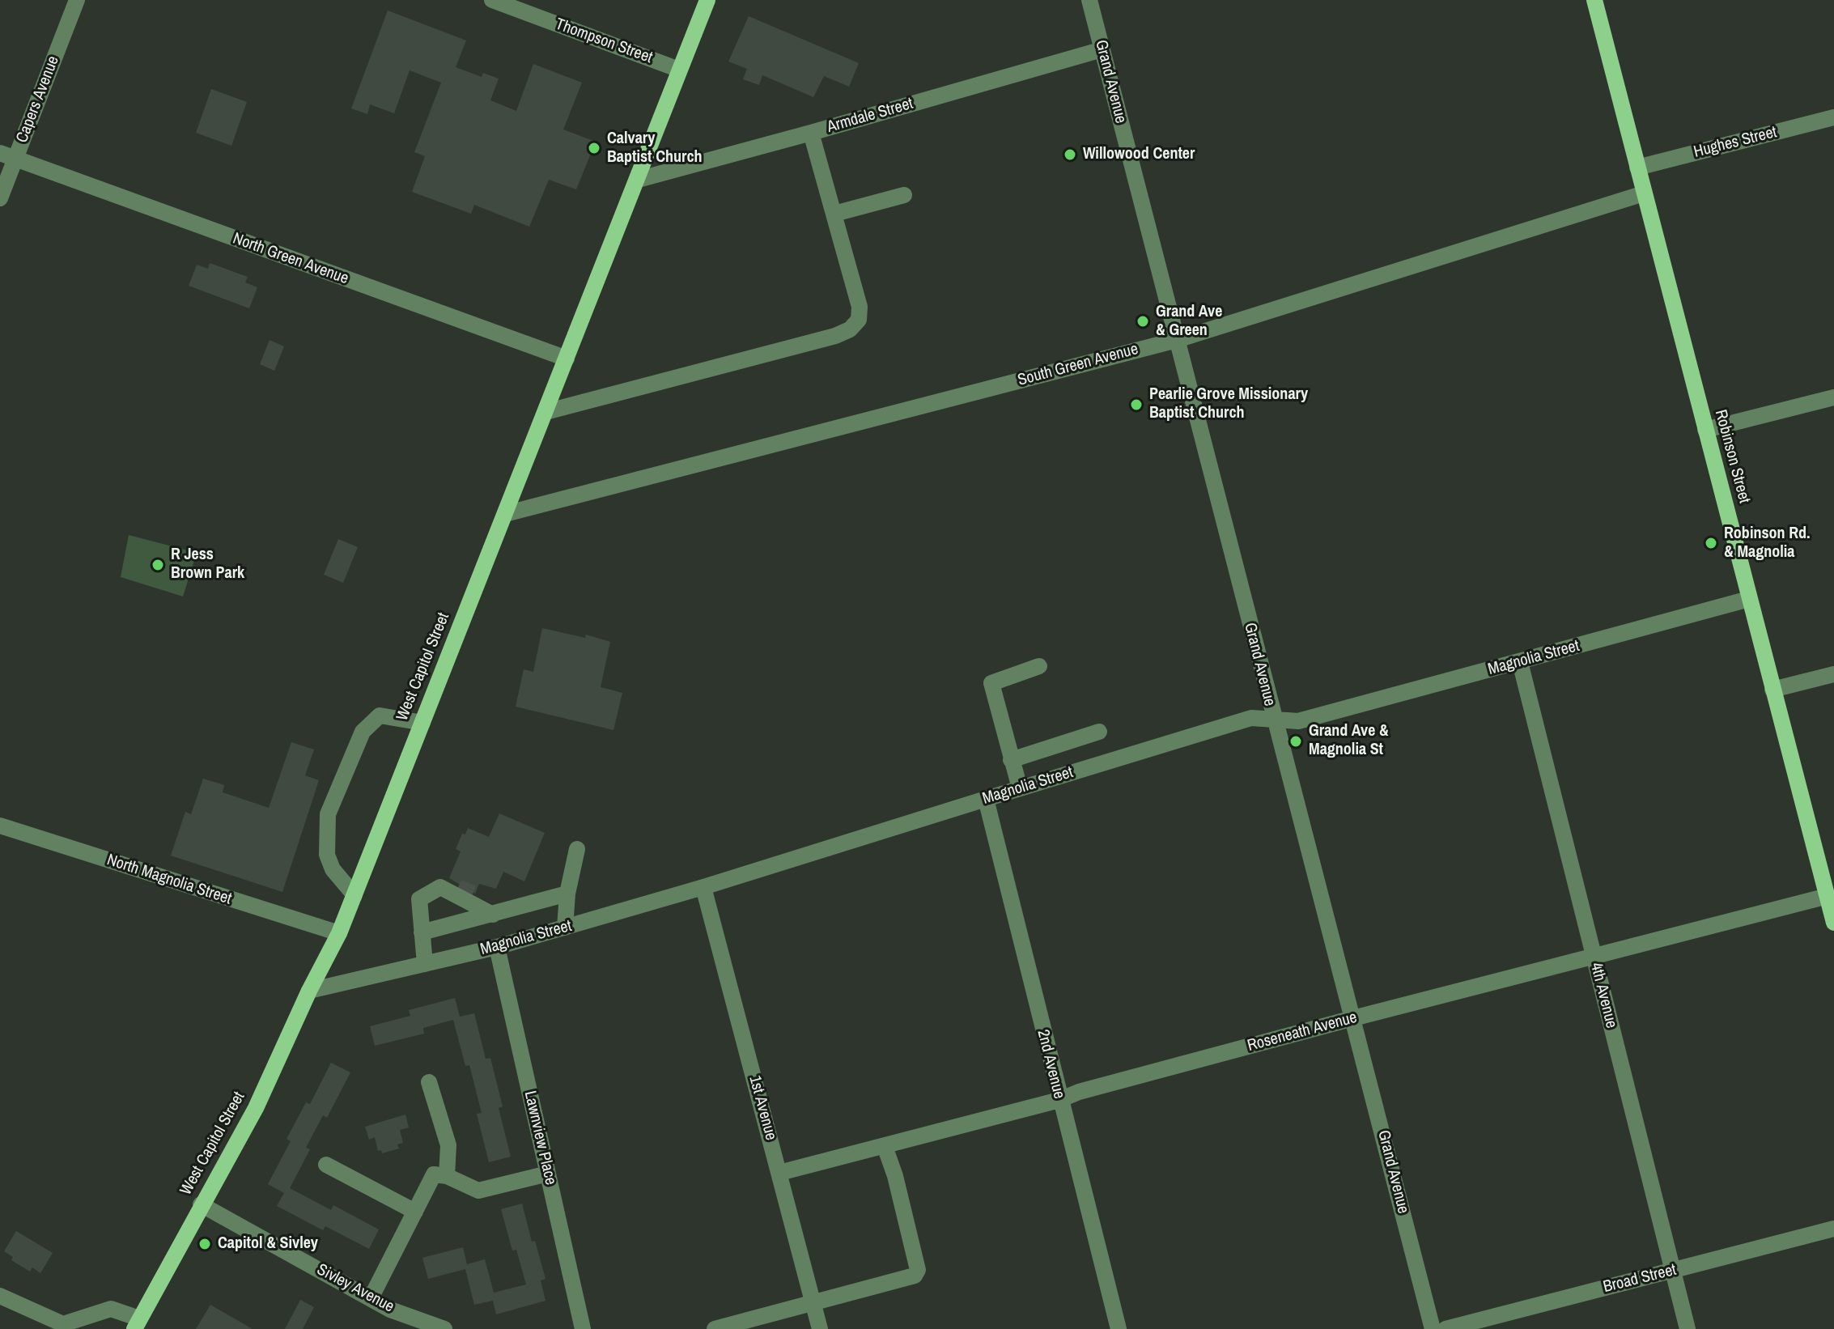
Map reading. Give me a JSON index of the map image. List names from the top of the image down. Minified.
{"streets":{"main road":["Robinson Street","West Capitol Street"],"street":["Thompson Street","Grand Avenue","Capers Avenue","Armdale Street","Hughes Street","North Green Avenue","South Green Avenue","Magnolia Street","North Magnolia Street","4th Avenue","Roseneath Avenue","2nd Avenue","1st Avenue","Lawnview Place","Broad Street","Sivley Avenue"]},"crossings":[["Thompson Street","West Capitol Street"],["Grand Avenue","Armdale Street"],["Grand Avenue","South Green Avenue"],["Grand Avenue","Magnolia Street"],["Grand Avenue","Roseneath Avenue"],["Capers Avenue","North Green Avenue"],["Armdale Street","West Capitol Street"],["Hughes Street","Robinson Street"],["North Green Avenue","West Capitol Street"],["South Green Avenue","Robinson Street"],["South Green Avenue","West Capitol Street"],["Robinson Street","Magnolia Street"],["Robinson Street","Roseneath Avenue"],["Magnolia Street","West Capitol Street"],["Magnolia Street","4th Avenue"],["Magnolia Street","2nd Avenue"],["Magnolia Street","1st Avenue"],["Magnolia Street","Lawnview Place"],["West Capitol Street","North Magnolia Street"],["West Capitol Street","Sivley Avenue"],["4th Avenue","Roseneath Avenue"],["4th Avenue","Broad Street"],["Roseneath Avenue","2nd Avenue"],["Roseneath Avenue","1st Avenue"]],"places":["Calvary Baptist Church","Willowood Center","Grand Ave & Green","Pearlie Grove Missionary Baptist Church","Robinson Rd. & Magnolia","R Jess Brown Park","Grand Ave & Magnolia St","Capitol & Sivley"]}
